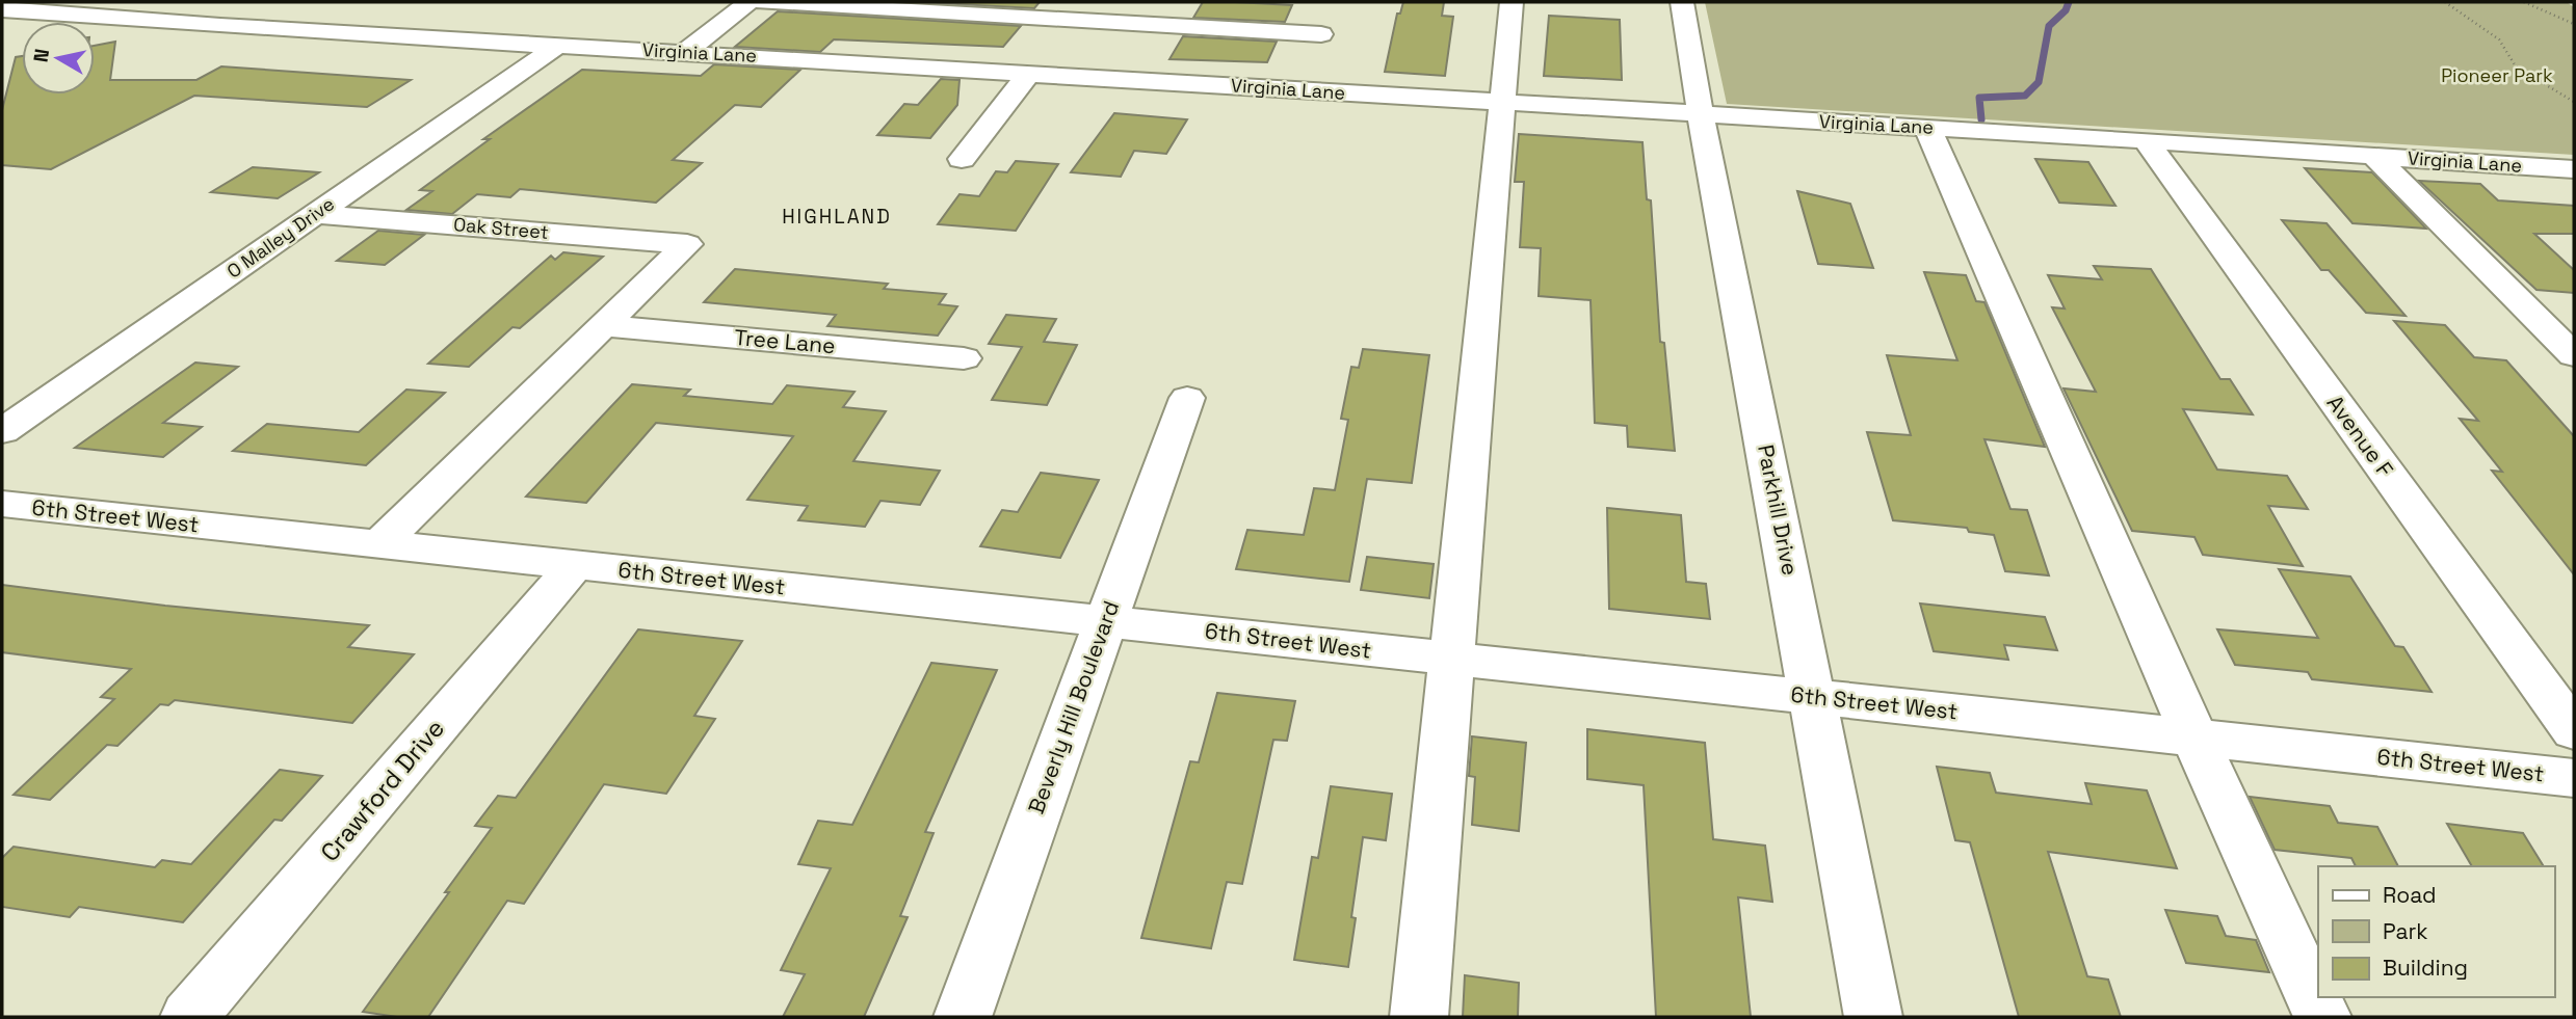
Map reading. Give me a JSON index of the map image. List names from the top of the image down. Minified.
{"streets":{"street":["Virginia Lane","Oak Street","O Malley Drive","Tree Lane","Avenue F","Parkhill Drive","6th Street West","Beverly Hill Boulevard","Crawford Drive"]},"crossings":[["Virginia Lane","O Malley Drive"],["Virginia Lane","Avenue F"],["Virginia Lane","Parkhill Drive"],["Oak Street","O Malley Drive"],["Oak Street","Tree Lane"],["Parkhill Drive","6th Street West"],["6th Street West","Beverly Hill Boulevard"],["6th Street West","Crawford Drive"]],"districts":["HIGHLAND"],"parks":["Pioneer Park"],"legend":["Road","Park","Building"],"north":"left"}
